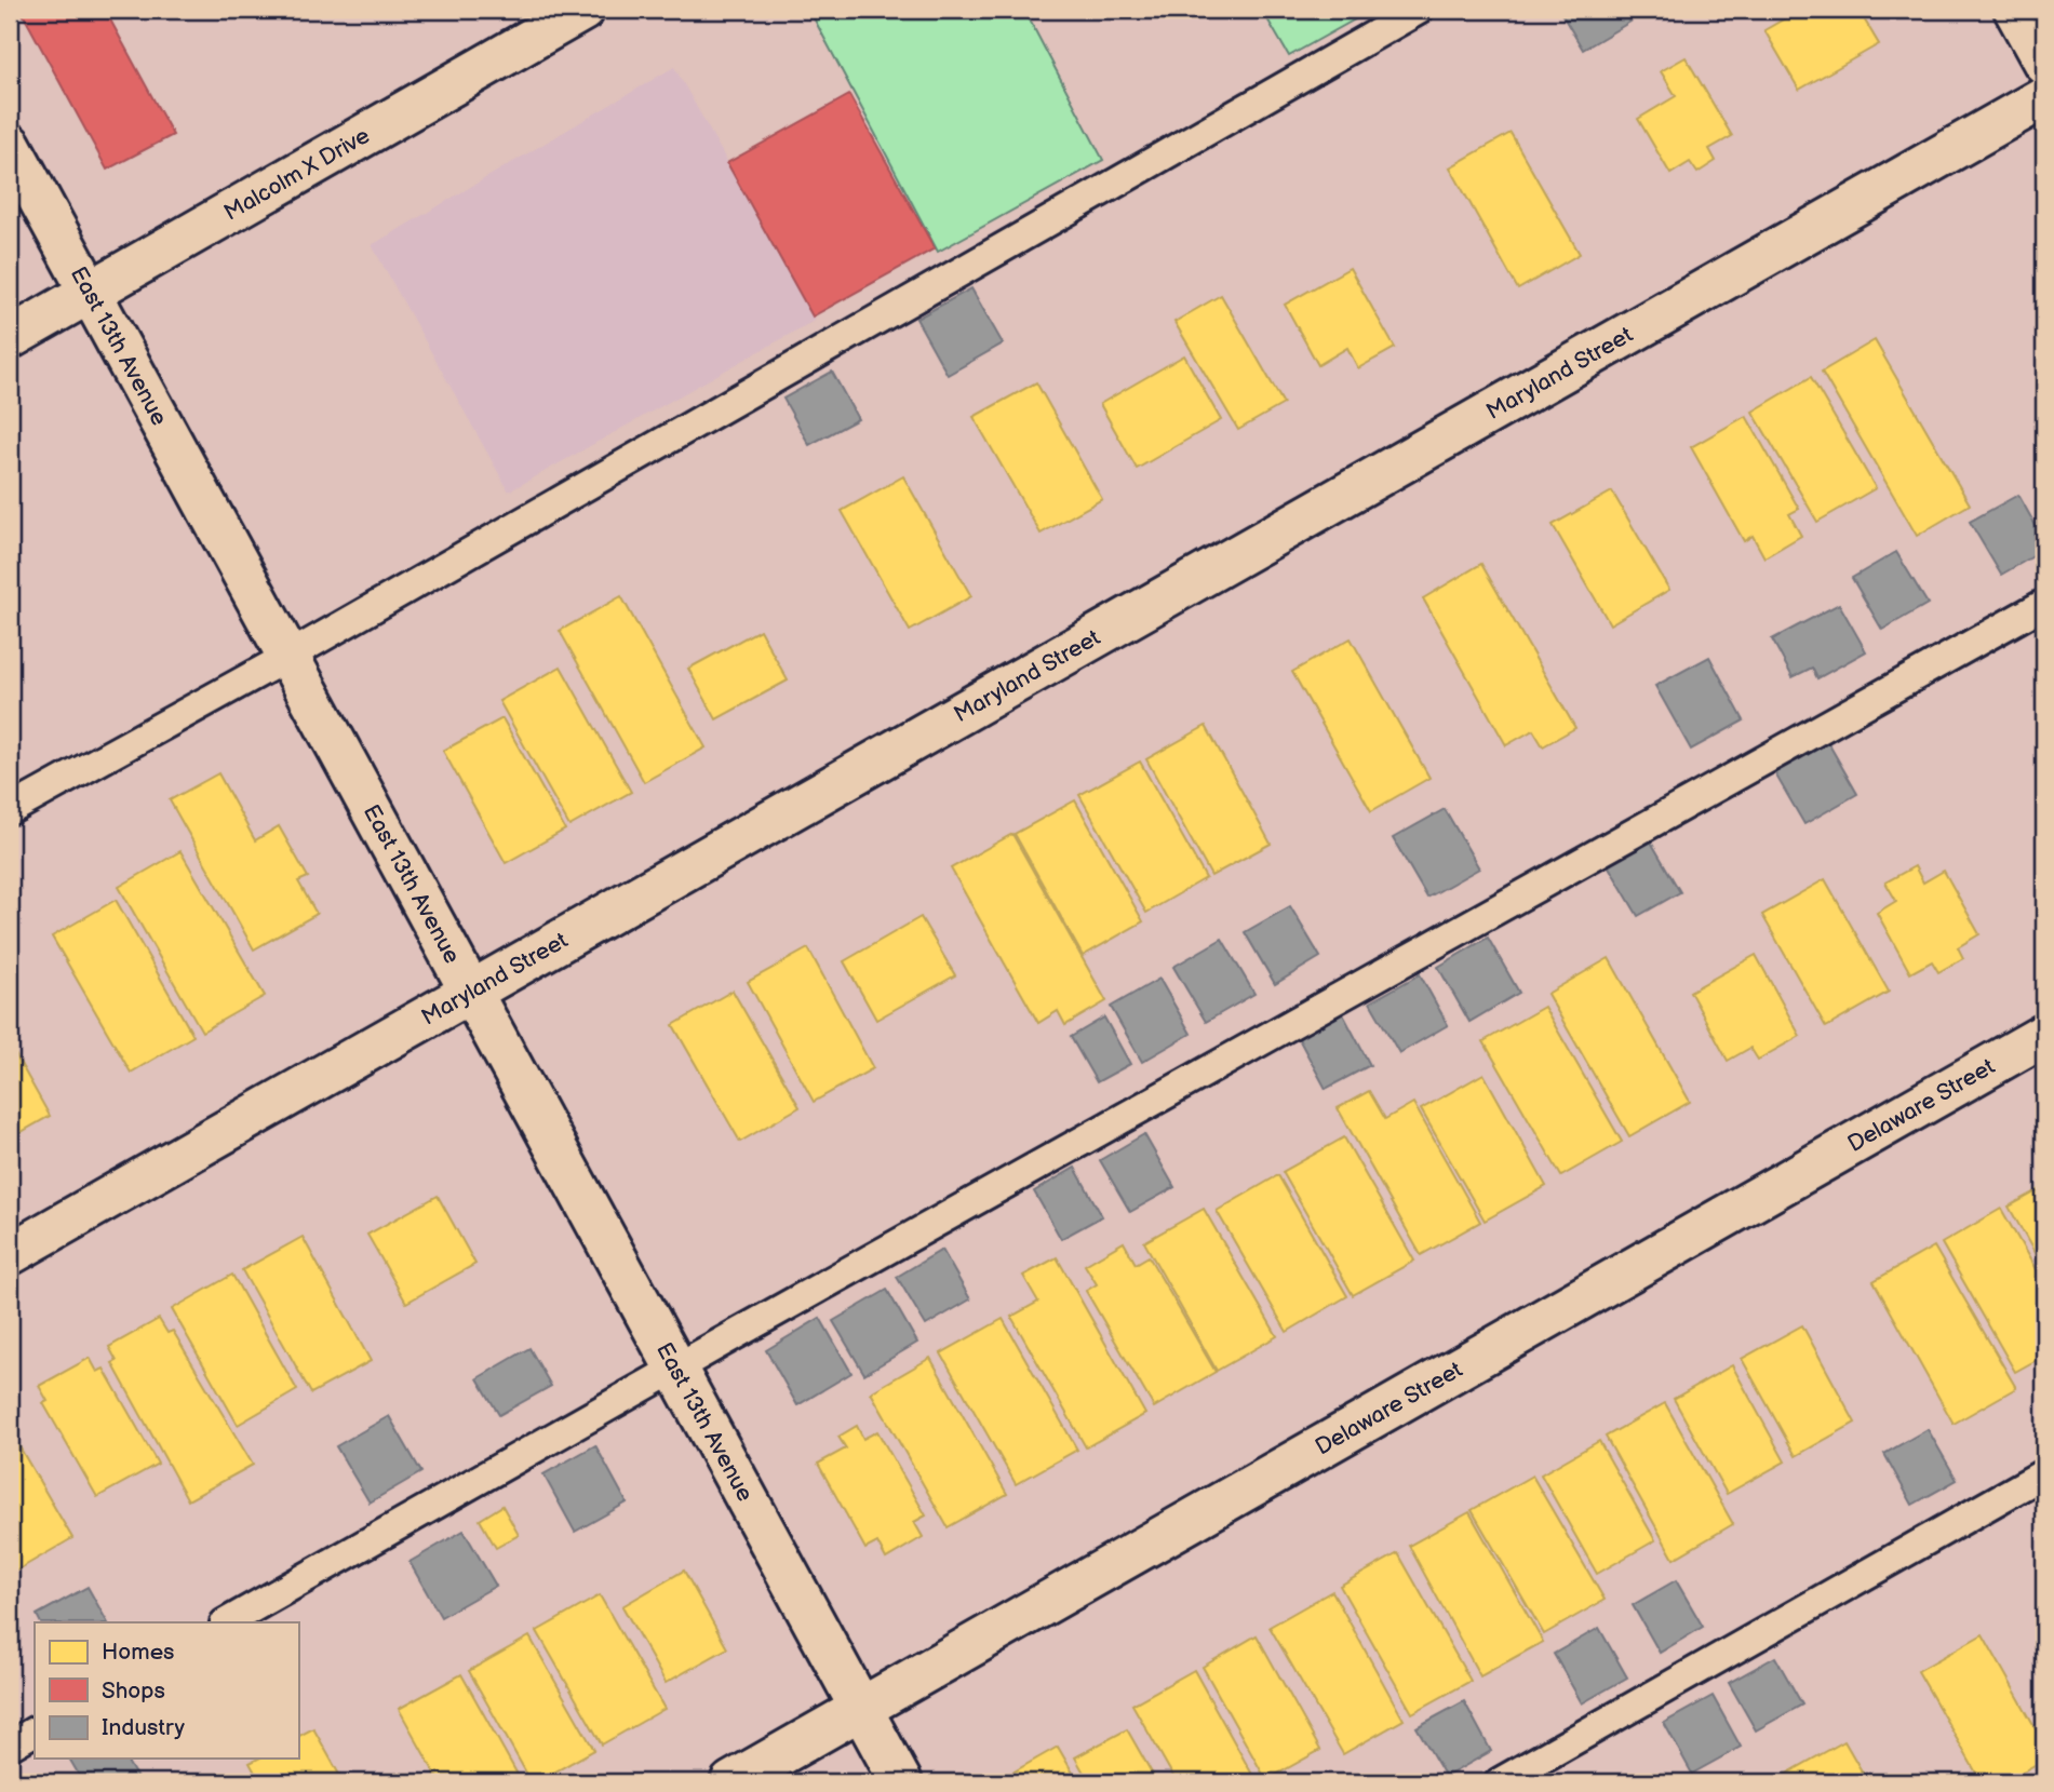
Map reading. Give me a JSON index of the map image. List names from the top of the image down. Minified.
{"streets":{"street":["Malcolm X Drive","East 13th Avenue","Maryland Street","Delaware Street"]},"crossings":[["Malcolm X Drive","East 13th Avenue"],["East 13th Avenue","Maryland Street"],["East 13th Avenue","Delaware Street"]],"legend":["Homes","Shops","Industry"]}
